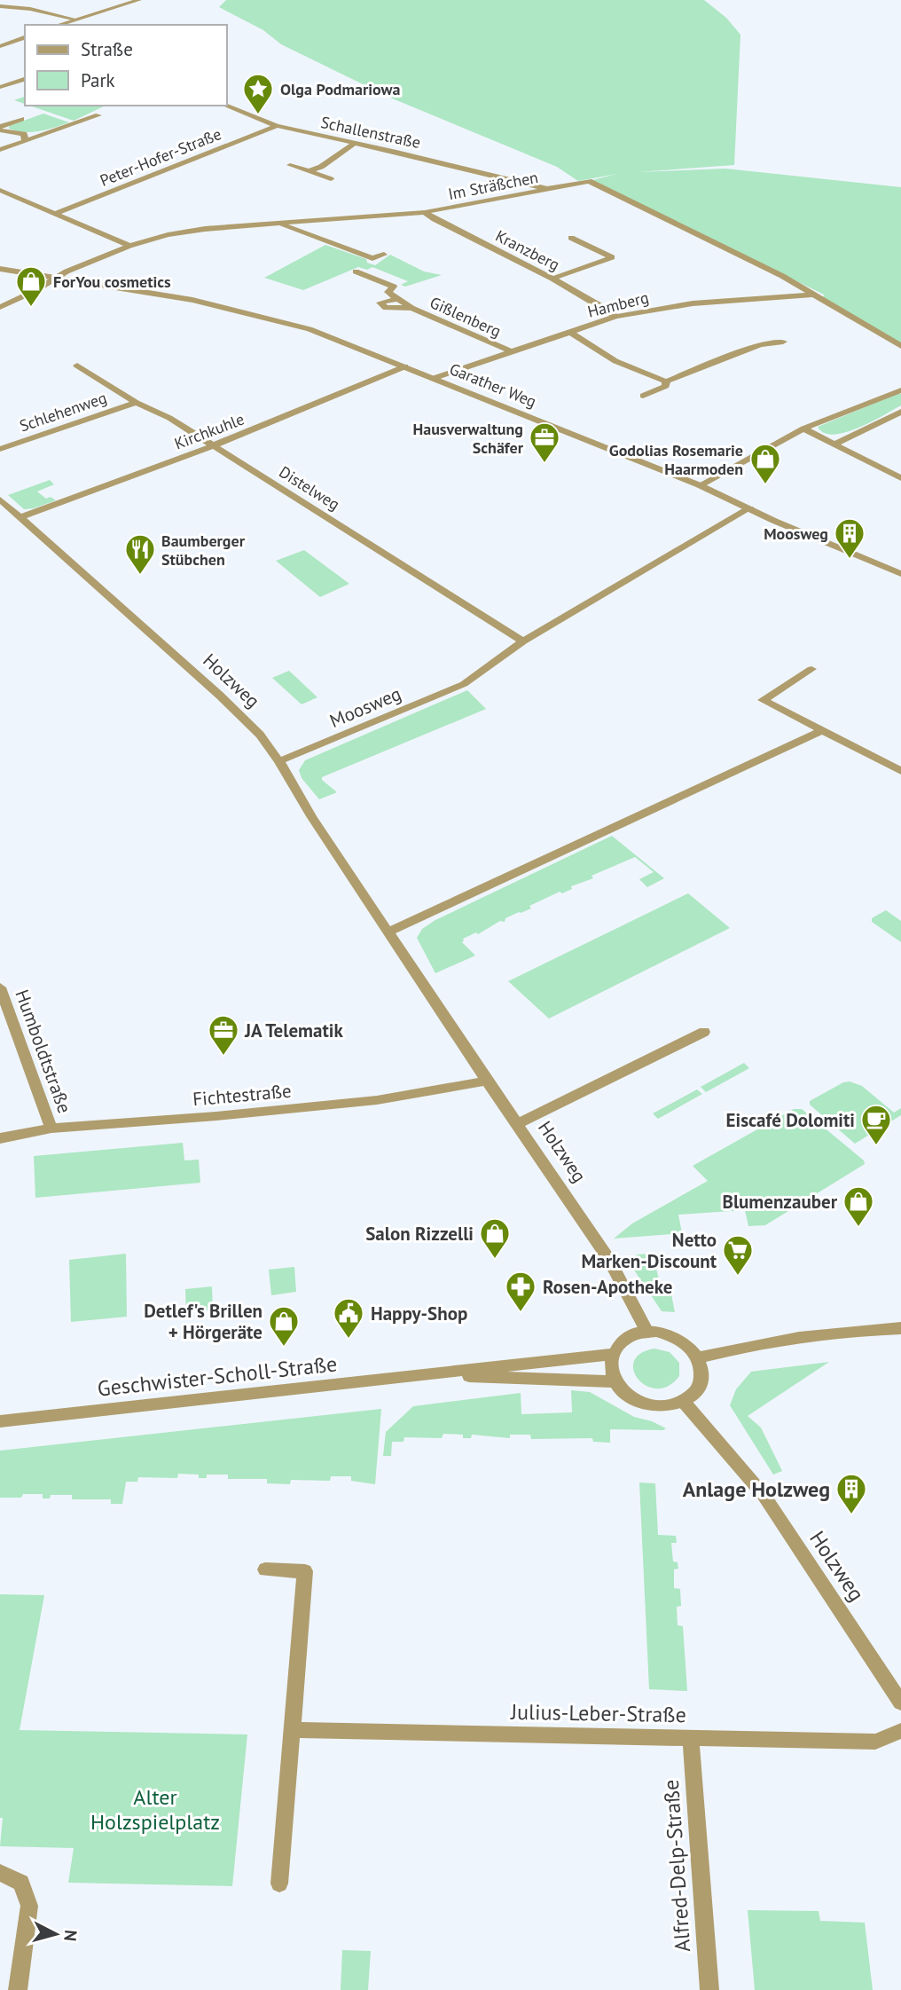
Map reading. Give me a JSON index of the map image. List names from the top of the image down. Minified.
{"streets":{"street":["Schallenstraße","Peter-Hofer-Straße","Im Sträßchen","Kranzberg","Hamberg","Gißlenberg","Garather Weg","Schlehenweg","Kirchkuhle","Distelweg","Holzweg","Moosweg","Humboldtstraße","Fichtestraße","Geschwister-Scholl-Straße","Julius-Leber-Straße","Alfred-Delp-Straße"]},"crossings":[["Schallenstraße","Peter-Hofer-Straße"],["Schallenstraße","Im Sträßchen"],["Im Sträßchen","Kranzberg"],["Im Sträßchen","Hamberg"],["Im Sträßchen","Garather Weg"],["Kranzberg","Hamberg"],["Hamberg","Gißlenberg"],["Hamberg","Garather Weg"],["Garather Weg","Kirchkuhle"],["Garather Weg","Moosweg"],["Schlehenweg","Distelweg"],["Kirchkuhle","Distelweg"],["Kirchkuhle","Holzweg"],["Distelweg","Moosweg"],["Holzweg","Moosweg"],["Holzweg","Fichtestraße"],["Holzweg","Geschwister-Scholl-Straße"],["Humboldtstraße","Fichtestraße"],["Julius-Leber-Straße","Alfred-Delp-Straße"]],"parks":["Alter Holzspielplatz"],"places":{"place":["Olga Podmariowa"],"shop":["ForYou cosmetics","Godolias Rosemarie Haarmoden","Blumenzauber","Salon Rizzelli","Detlef's Brillen + Hörgeräte"],"office":["Hausverwaltung Schäfer","JA Telematik"],"building":["Moosweg","Anlage Holzweg"],"restaurant":["Baumberger Stübchen"],"cafe":["Eiscafé Dolomiti"],"supermarket":["Netto Marken-Discount"],"pharmacy":["Rosen-Apotheke"],"public building":["Happy-Shop"]},"legend":["Straße","Park"],"north":"right"}
